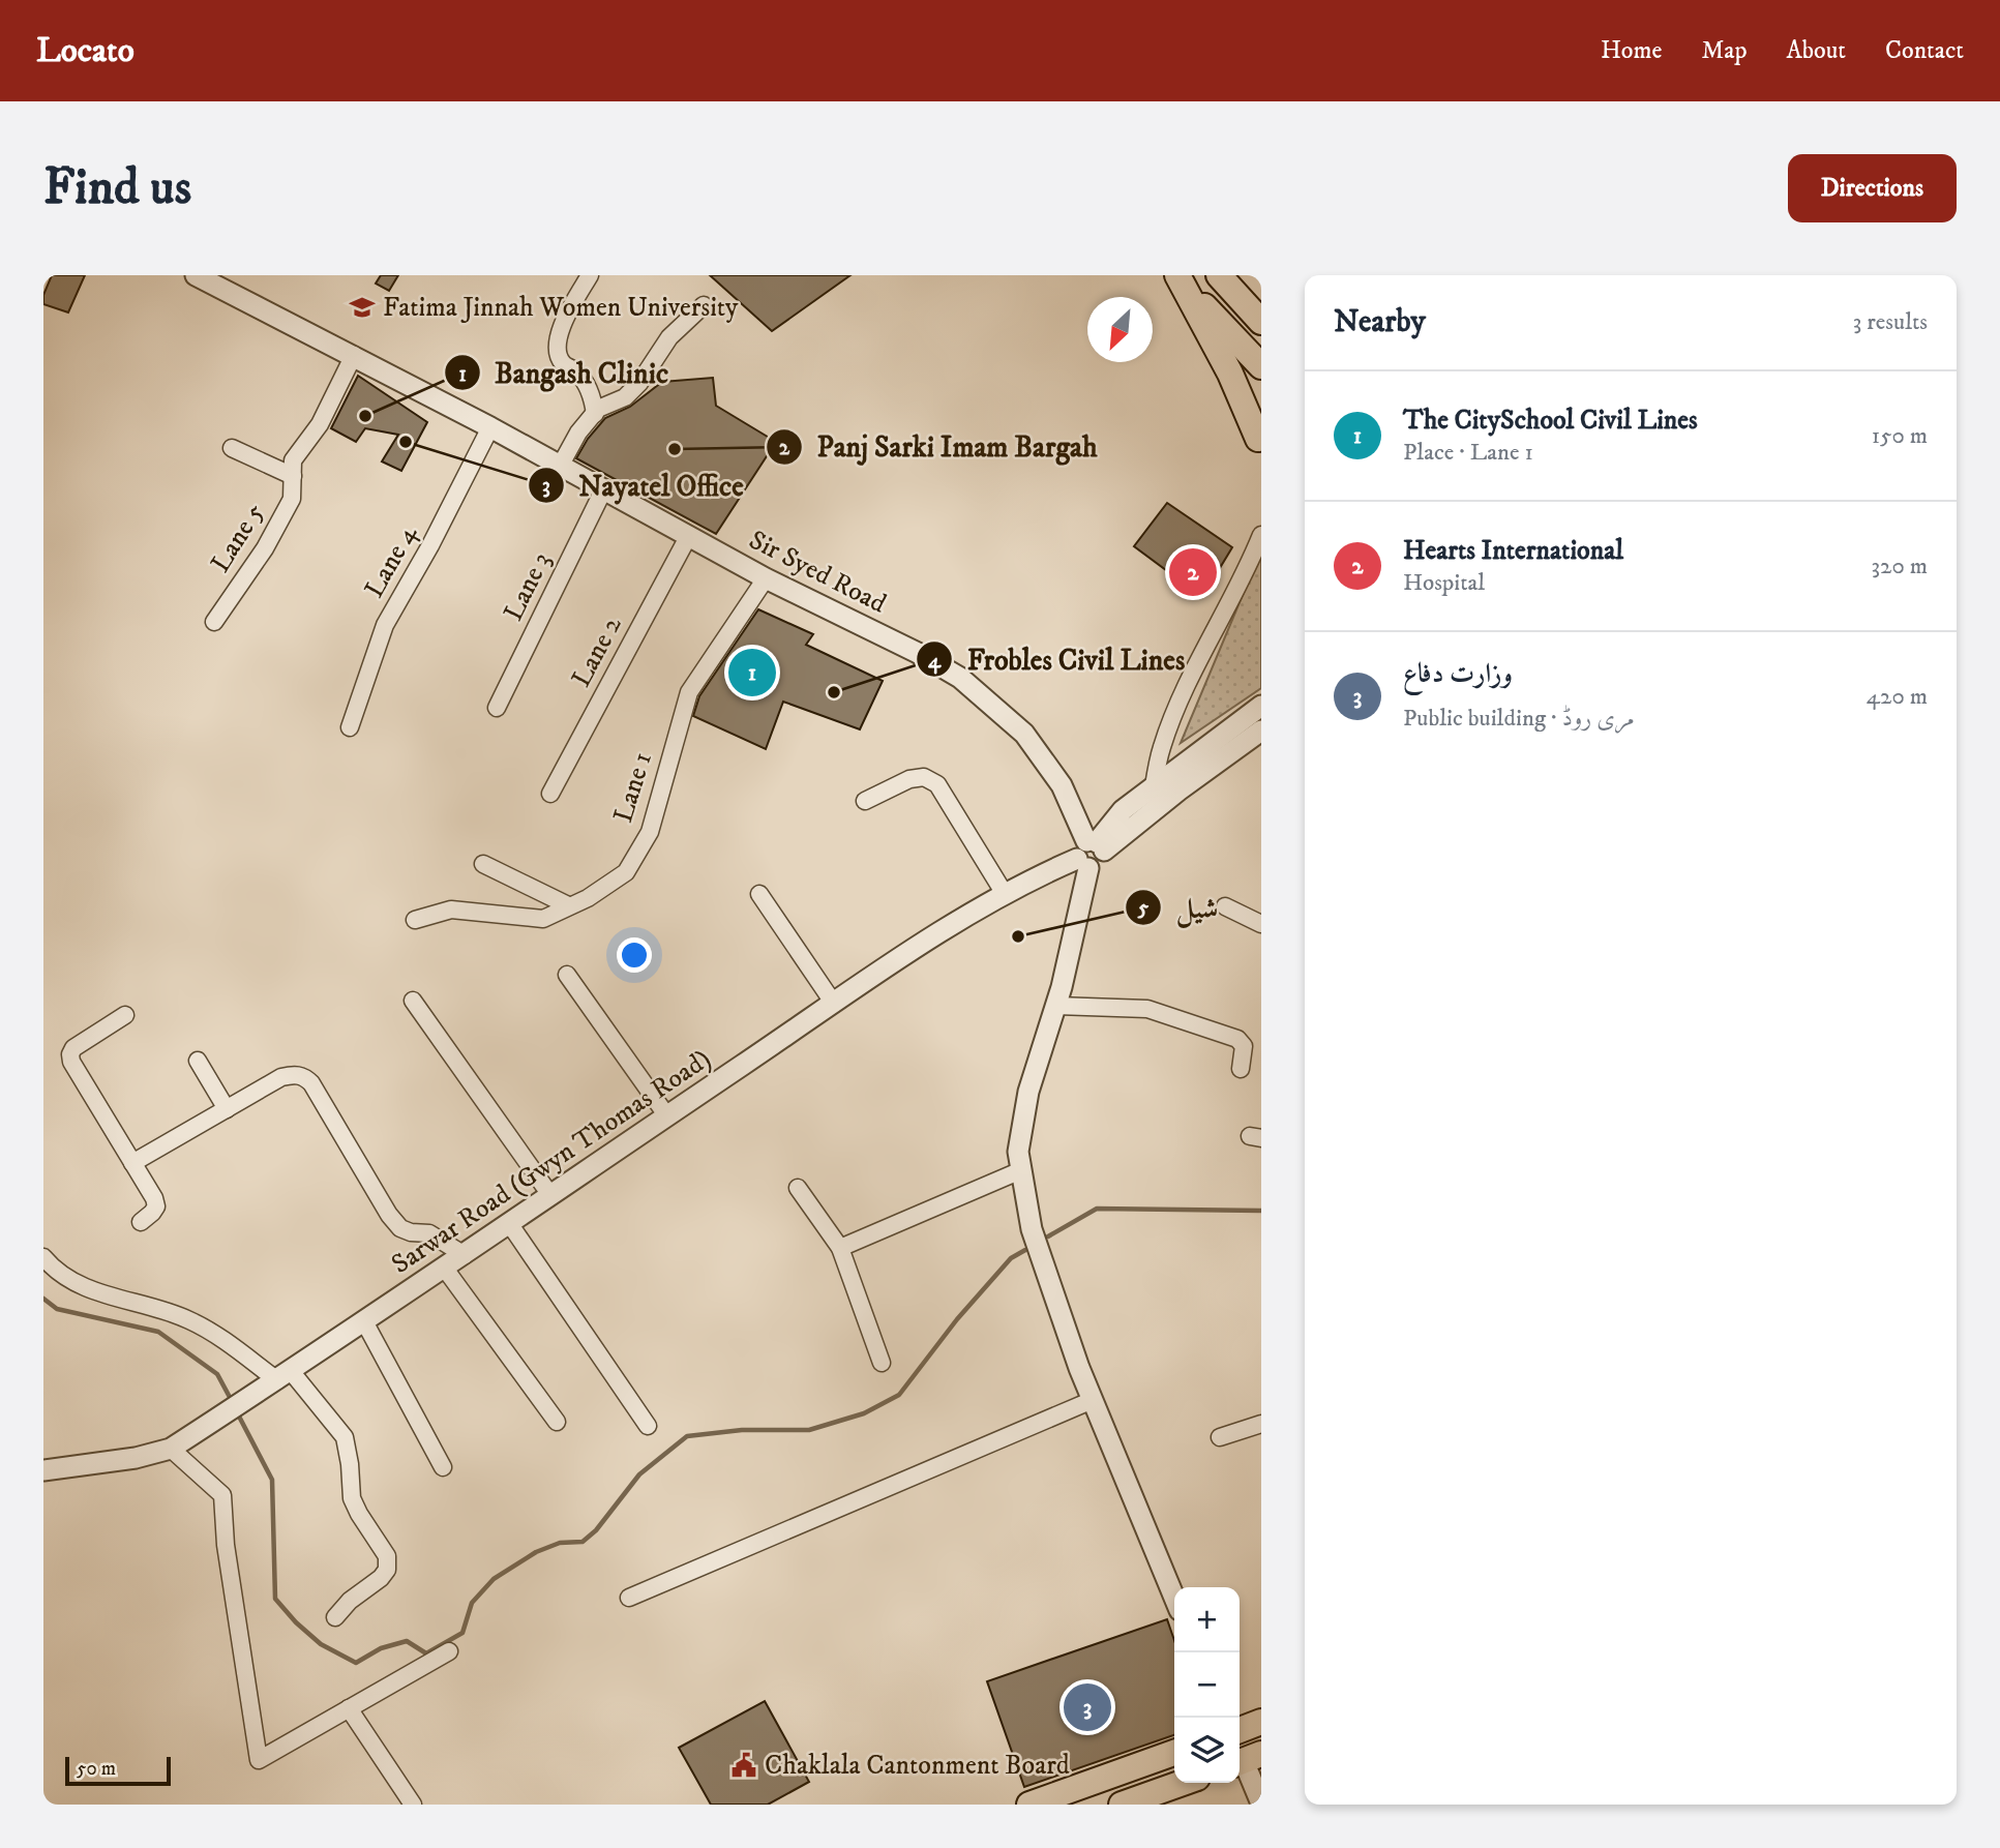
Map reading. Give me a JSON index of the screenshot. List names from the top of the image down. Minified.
{"streets":{"street":["Lane 5","Lane 4","Sir Syed Road","Lane 3","Lane 2","Lane 1","Sarwar Road (Gwyn Thomas Road)"]},"crossings":[["Lane 5","Sir Syed Road"],["Lane 4","Sir Syed Road"],["Sir Syed Road","Lane 3"],["Sir Syed Road","Lane 2"],["Sir Syed Road","Lane 1"],["Sir Syed Road","Sarwar Road (Gwyn Thomas Road)"]],"places":{"school or university":["Fatima Jinnah Women University"],"other":["Bangash Clinic","Nayatel Office","Panj Sarki Imam Bargah","Frobles Civil Lines","شیل"],"public building":["Chaklala Cantonment Board"]},"scale_bar":"50 m","north":"bottom left","page":{"header":"Locato","nav":["Home","Map","About","Contact"],"buttons":"Directions","title":"Find us","heading":["Nearby","3 results"],"list":[{"mark":"1","name":"The CitySchool Civil Lines","note":"Place · Lane 1","value":"150 m"},{"mark":"2","name":"Hearts International","note":"Hospital","value":"320 m"},{"mark":"3","name":"وزارت دفاع","note":"Public building · مری روڈ","value":"420 m"}],"pins":["2","1","3"],"map_buttons":["+","−"],"scale":"50 m"}}
